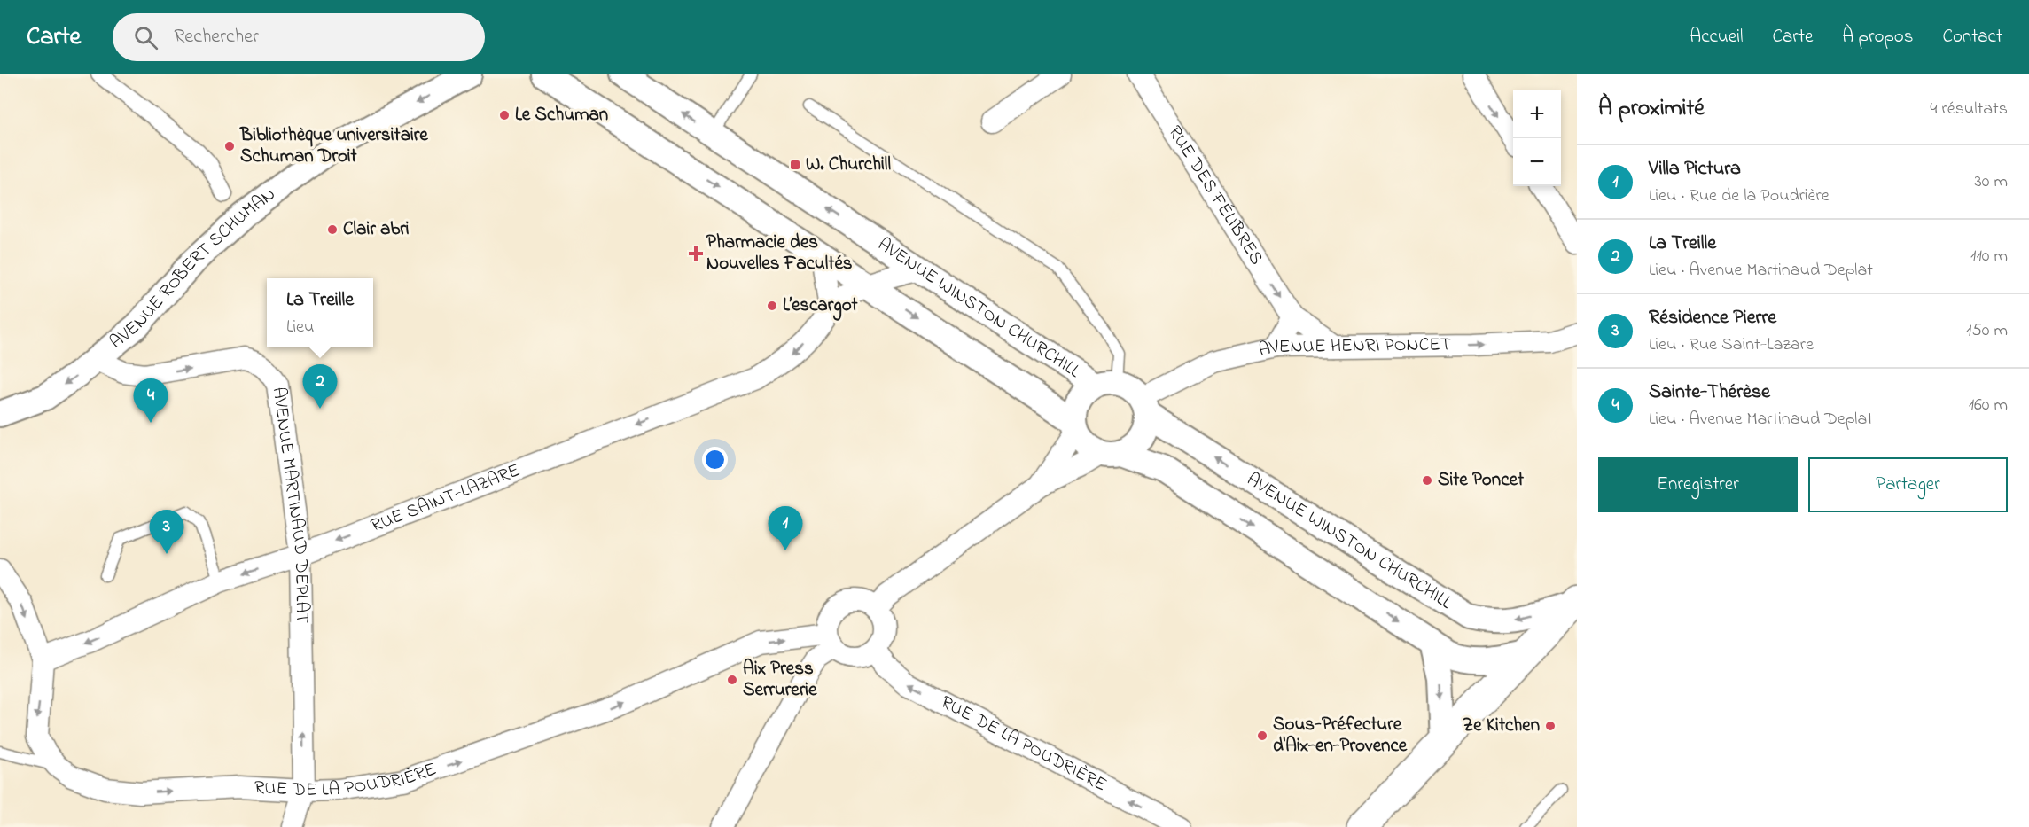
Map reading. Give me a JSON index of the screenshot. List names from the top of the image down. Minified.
{"streets":{"street":["RUE DES FÉLIBRES","AVENUE ROBERT SCHUMAN","AVENUE WINSTON CHURCHILL","AVENUE HENRI PONCET","RUE SAINT-LAZARE","AVENUE MARTINAUD DEPLAT","RUE DE LA POUDRIÈRE"]},"crossings":[["RUE DES FÉLIBRES","AVENUE HENRI PONCET"],["AVENUE ROBERT SCHUMAN","AVENUE MARTINAUD DEPLAT"],["AVENUE WINSTON CHURCHILL","AVENUE HENRI PONCET"],["AVENUE WINSTON CHURCHILL","RUE SAINT-LAZARE"],["RUE SAINT-LAZARE","AVENUE MARTINAUD DEPLAT"],["RUE SAINT-LAZARE","RUE DE LA POUDRIÈRE"],["AVENUE MARTINAUD DEPLAT","RUE DE LA POUDRIÈRE"]],"one_way":["RUE DES FÉLIBRES","AVENUE ROBERT SCHUMAN","AVENUE HENRI PONCET","RUE SAINT-LAZARE"],"places":{"other":["Le Schuman","Bibliothèque universitaire Schuman Droit","Clair abri","L’escargot","Site Poncet","Aix Press Serrurerie","Ze Kitchen","Sous-Préfecture d'Aix-en-Provence"],"transit":["W. Churchill"],"health":["Pharmacie des Nouvelles Facultés"]},"page":{"header":"Carte","search":"Rechercher","nav":["Accueil","Carte","À propos","Contact"],"heading":["À proximité","4 résultats"],"map_buttons":["+","−"],"list":[{"mark":"1","name":"Villa Pictura","note":"Lieu · Rue de la Poudrière","value":"30 m"},{"mark":"2","name":"La Treille","note":"Lieu · Avenue Martinaud Deplat","value":"110 m"},{"mark":"3","name":"Résidence Pierre","note":"Lieu · Rue Saint-Lazare","value":"150 m"},{"mark":"4","name":"Sainte-Thérèse","note":"Lieu · Avenue Martinaud Deplat","value":"160 m"}],"popup":["La Treille","Lieu"],"pins":["2","4","1","3"],"buttons":["Enregistrer","Partager"]}}
